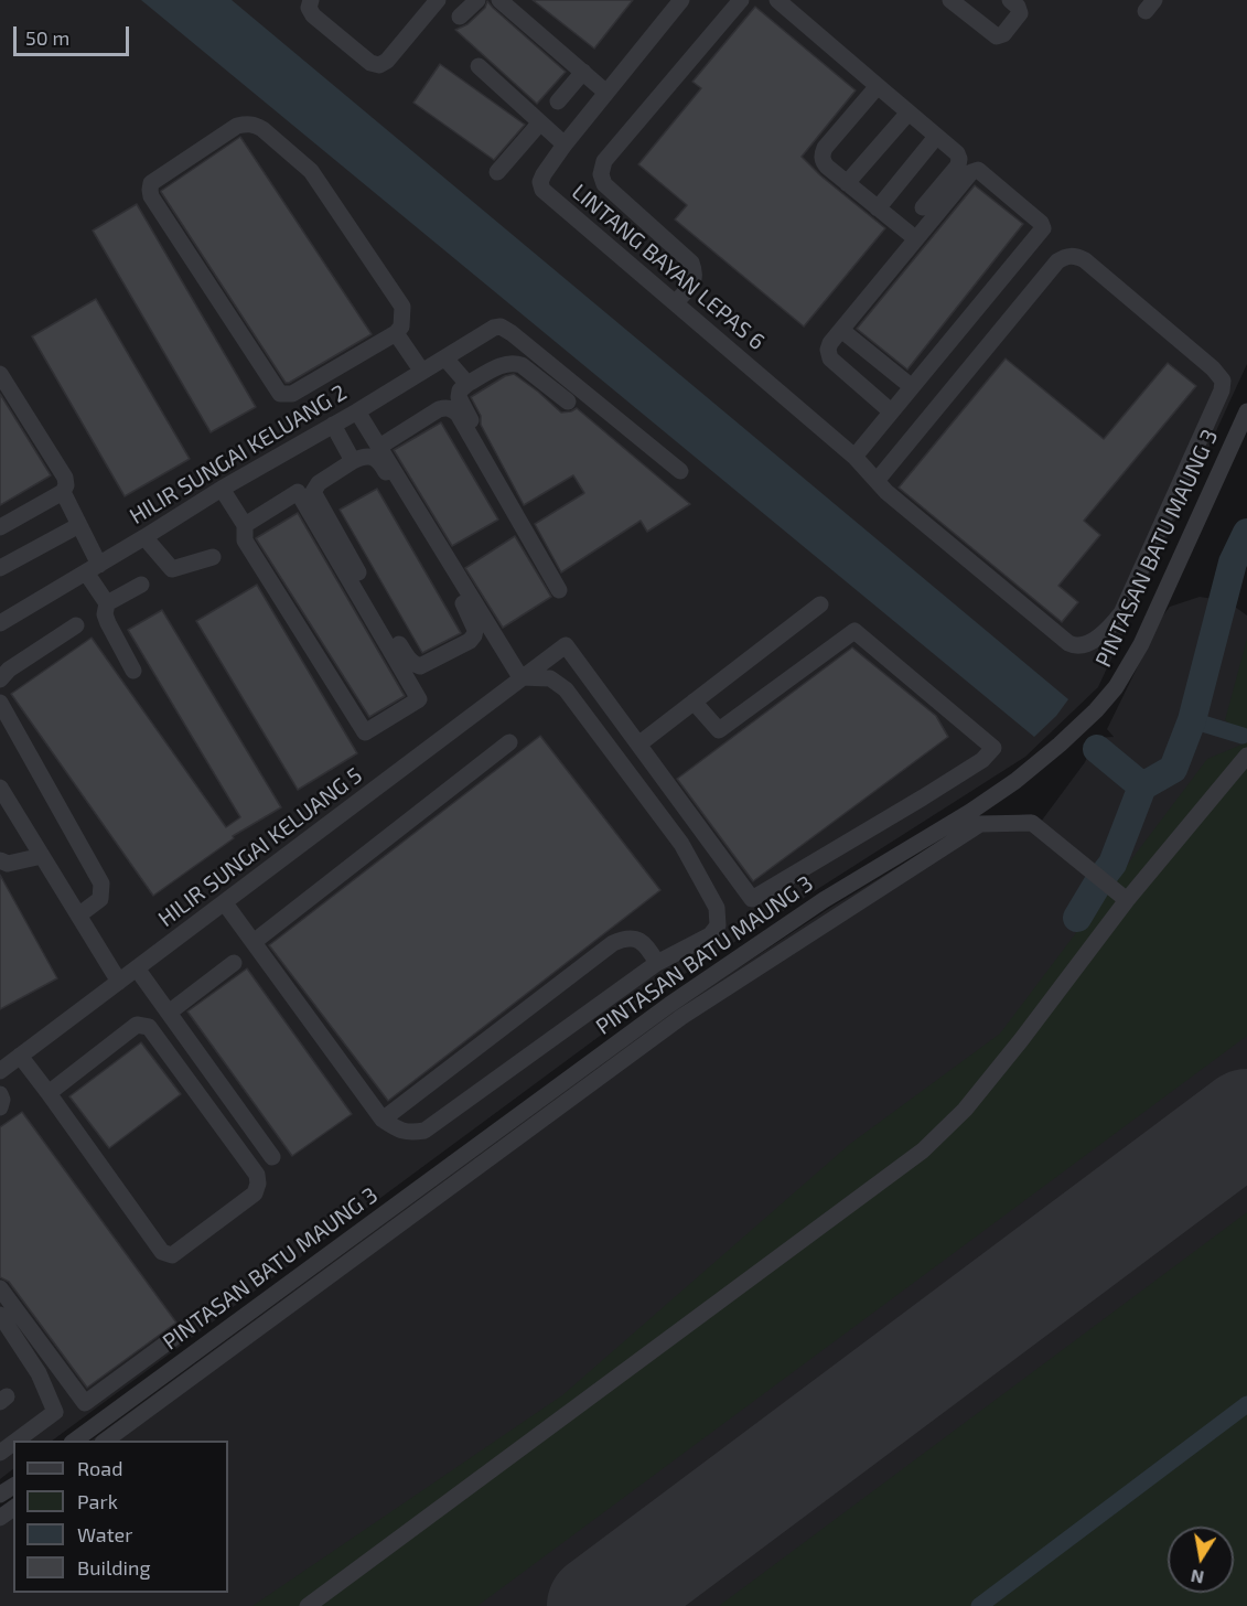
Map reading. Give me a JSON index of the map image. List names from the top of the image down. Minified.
{"streets":{"street":["LINTANG BAYAN LEPAS 6","HILIR SUNGAI KELUANG 2","PINTASAN BATU MAUNG 3","HILIR SUNGAI KELUANG 5"]},"legend":["Road","Park","Water","Building"],"scale_bar":"50 m","north":"bottom"}
